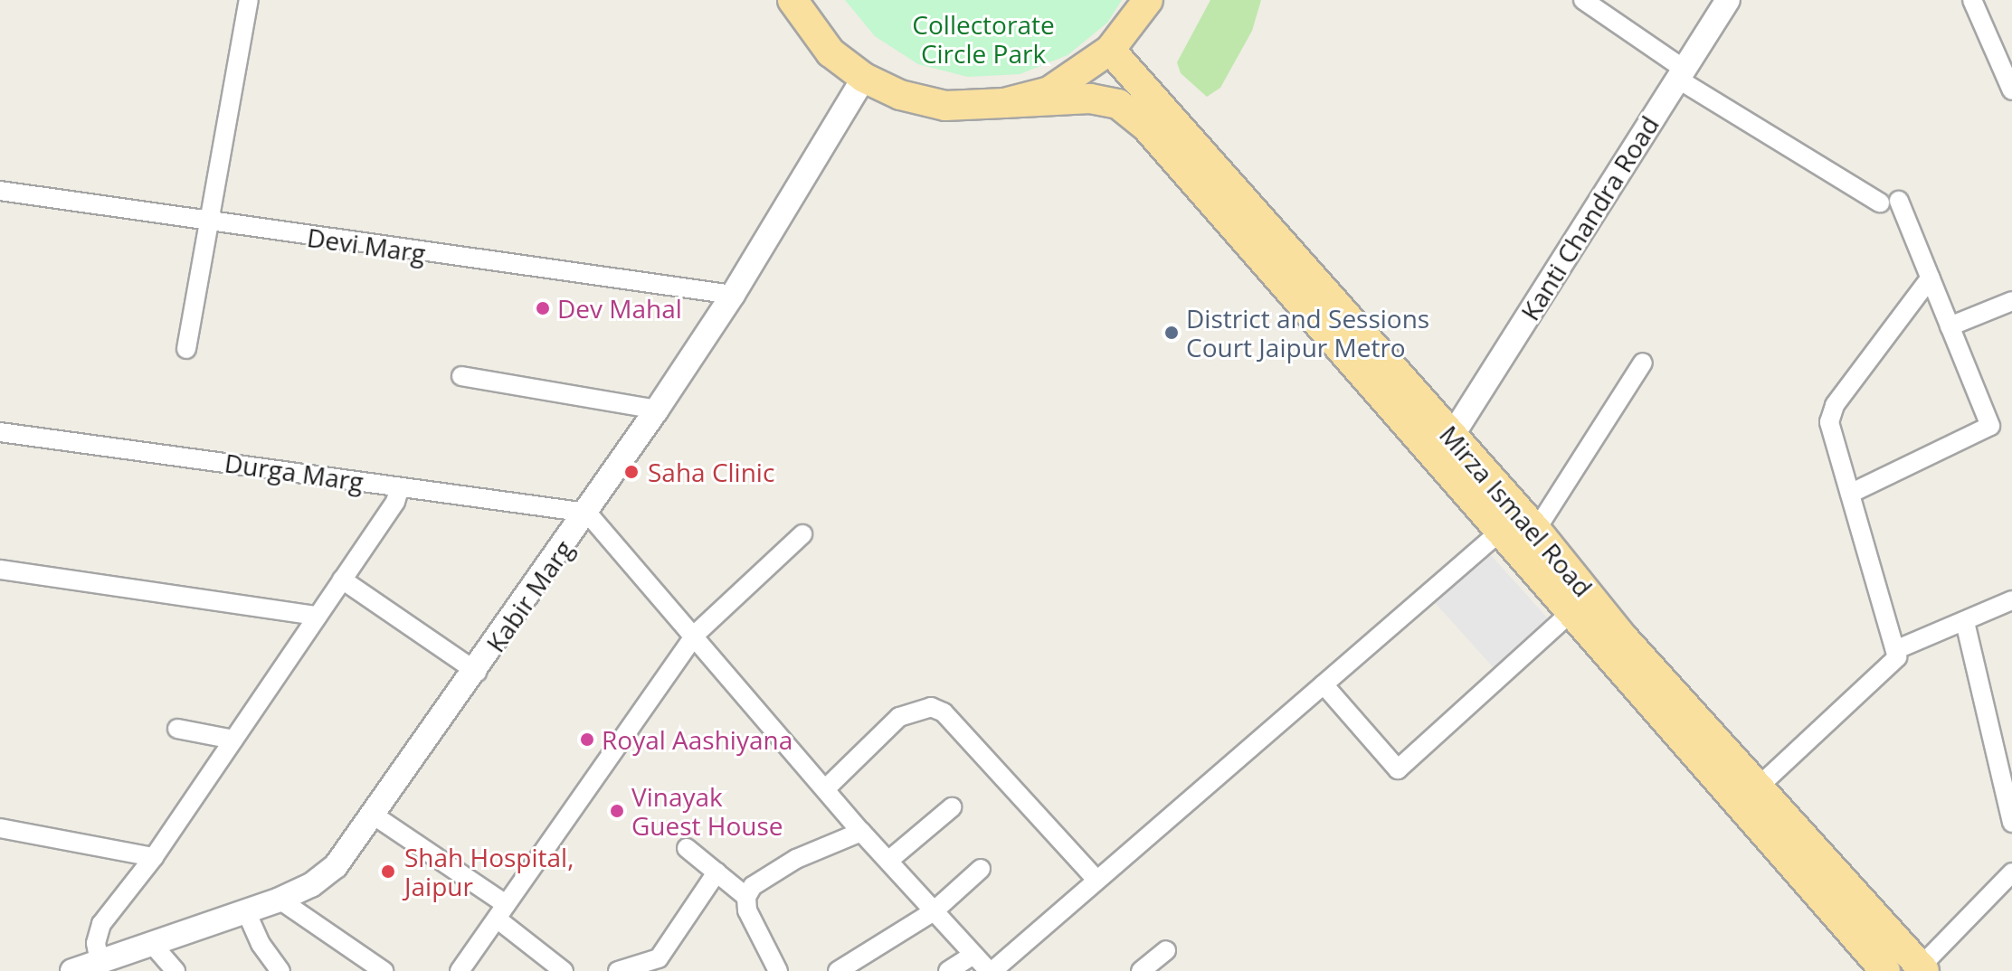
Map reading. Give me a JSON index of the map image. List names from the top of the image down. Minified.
{"streets":{"main road":["Mirza Ismael Road"],"street":["Kanti Chandra Road","Devi Marg","Durga Marg","Kabir Marg"]},"crossings":[["Kanti Chandra Road","Mirza Ismael Road"],["Devi Marg","Kabir Marg"],["Durga Marg","Kabir Marg"]],"parks":["Collectorate Circle Park"],"places":["Dev Mahal","District and Sessions Court Jaipur Metro","Saha Clinic","Royal Aashiyana","Vinayak Guest House","Shah Hospital, Jaipur"]}
